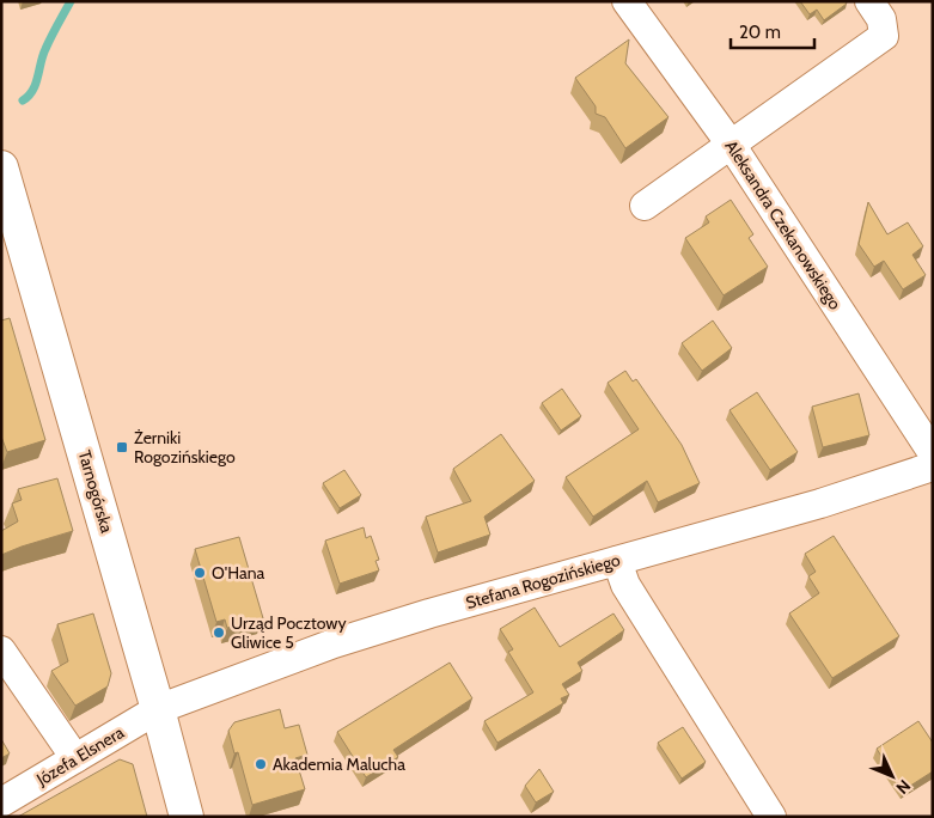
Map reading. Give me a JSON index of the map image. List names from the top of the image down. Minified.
{"streets":{"main road":["Tarnogórska"],"street":["Aleksandra Czekanowskiego","Stefana Rogozińskiego","Józefa Elsnera"]},"crossings":[["Tarnogórska","Stefana Rogozińskiego"],["Tarnogórska","Józefa Elsnera"],["Stefana Rogozińskiego","Józefa Elsnera"]],"places":{"transit":["Żerniki Rogozińskiego"],"other":["O'Hana","Urząd Pocztowy Gliwice 5","Akademia Malucha"]},"scale_bar":"20 m","north":"bottom right"}
